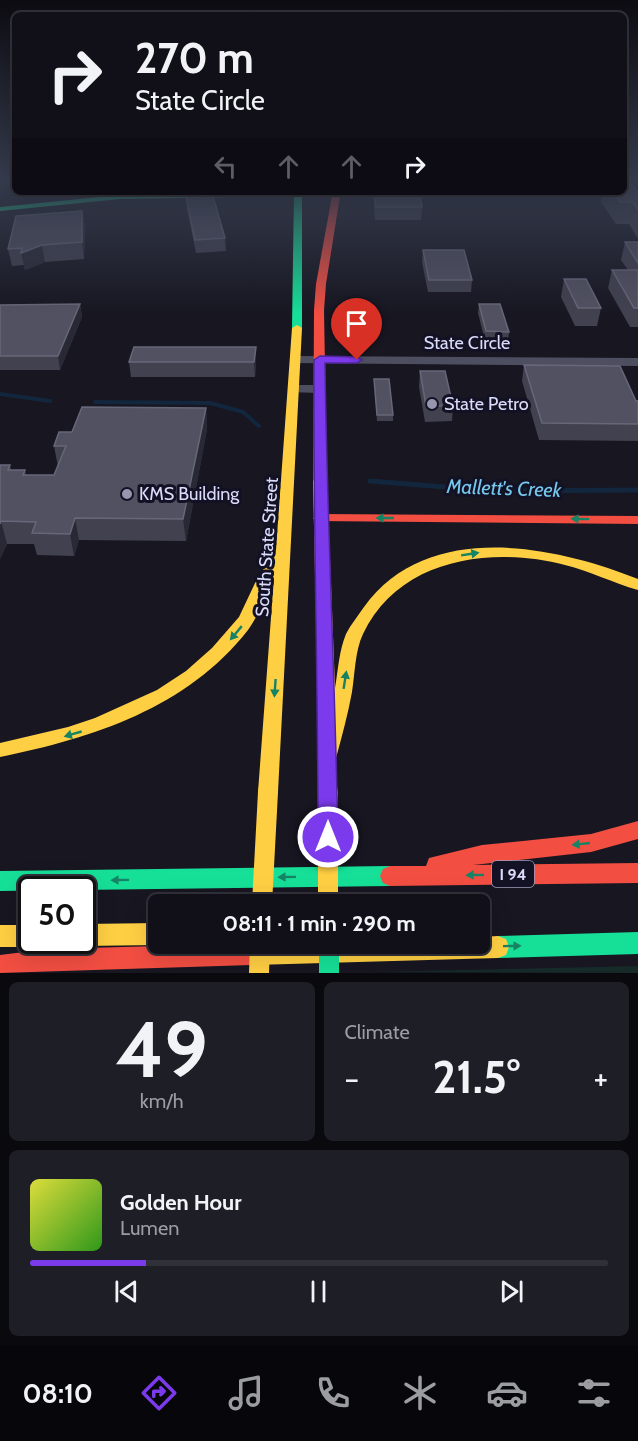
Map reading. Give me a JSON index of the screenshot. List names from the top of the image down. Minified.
{"streets":{"main road":["South State Street","I 94"],"street":["State Circle"]},"crossings":[["State Circle","South State Street"]],"water":["Mallett's Creek"],"places":["State Petro","KMS Building"],"page":{"turn":["270 m","State Circle"],"limit":"50","trip":"08:11 · 1 min · 290 m","tile":[["49","km/h"],"Climate"],"heat":["−","21.5°","+"],"song":["Golden Hour","Lumen"],"tabs":"08:10"}}
